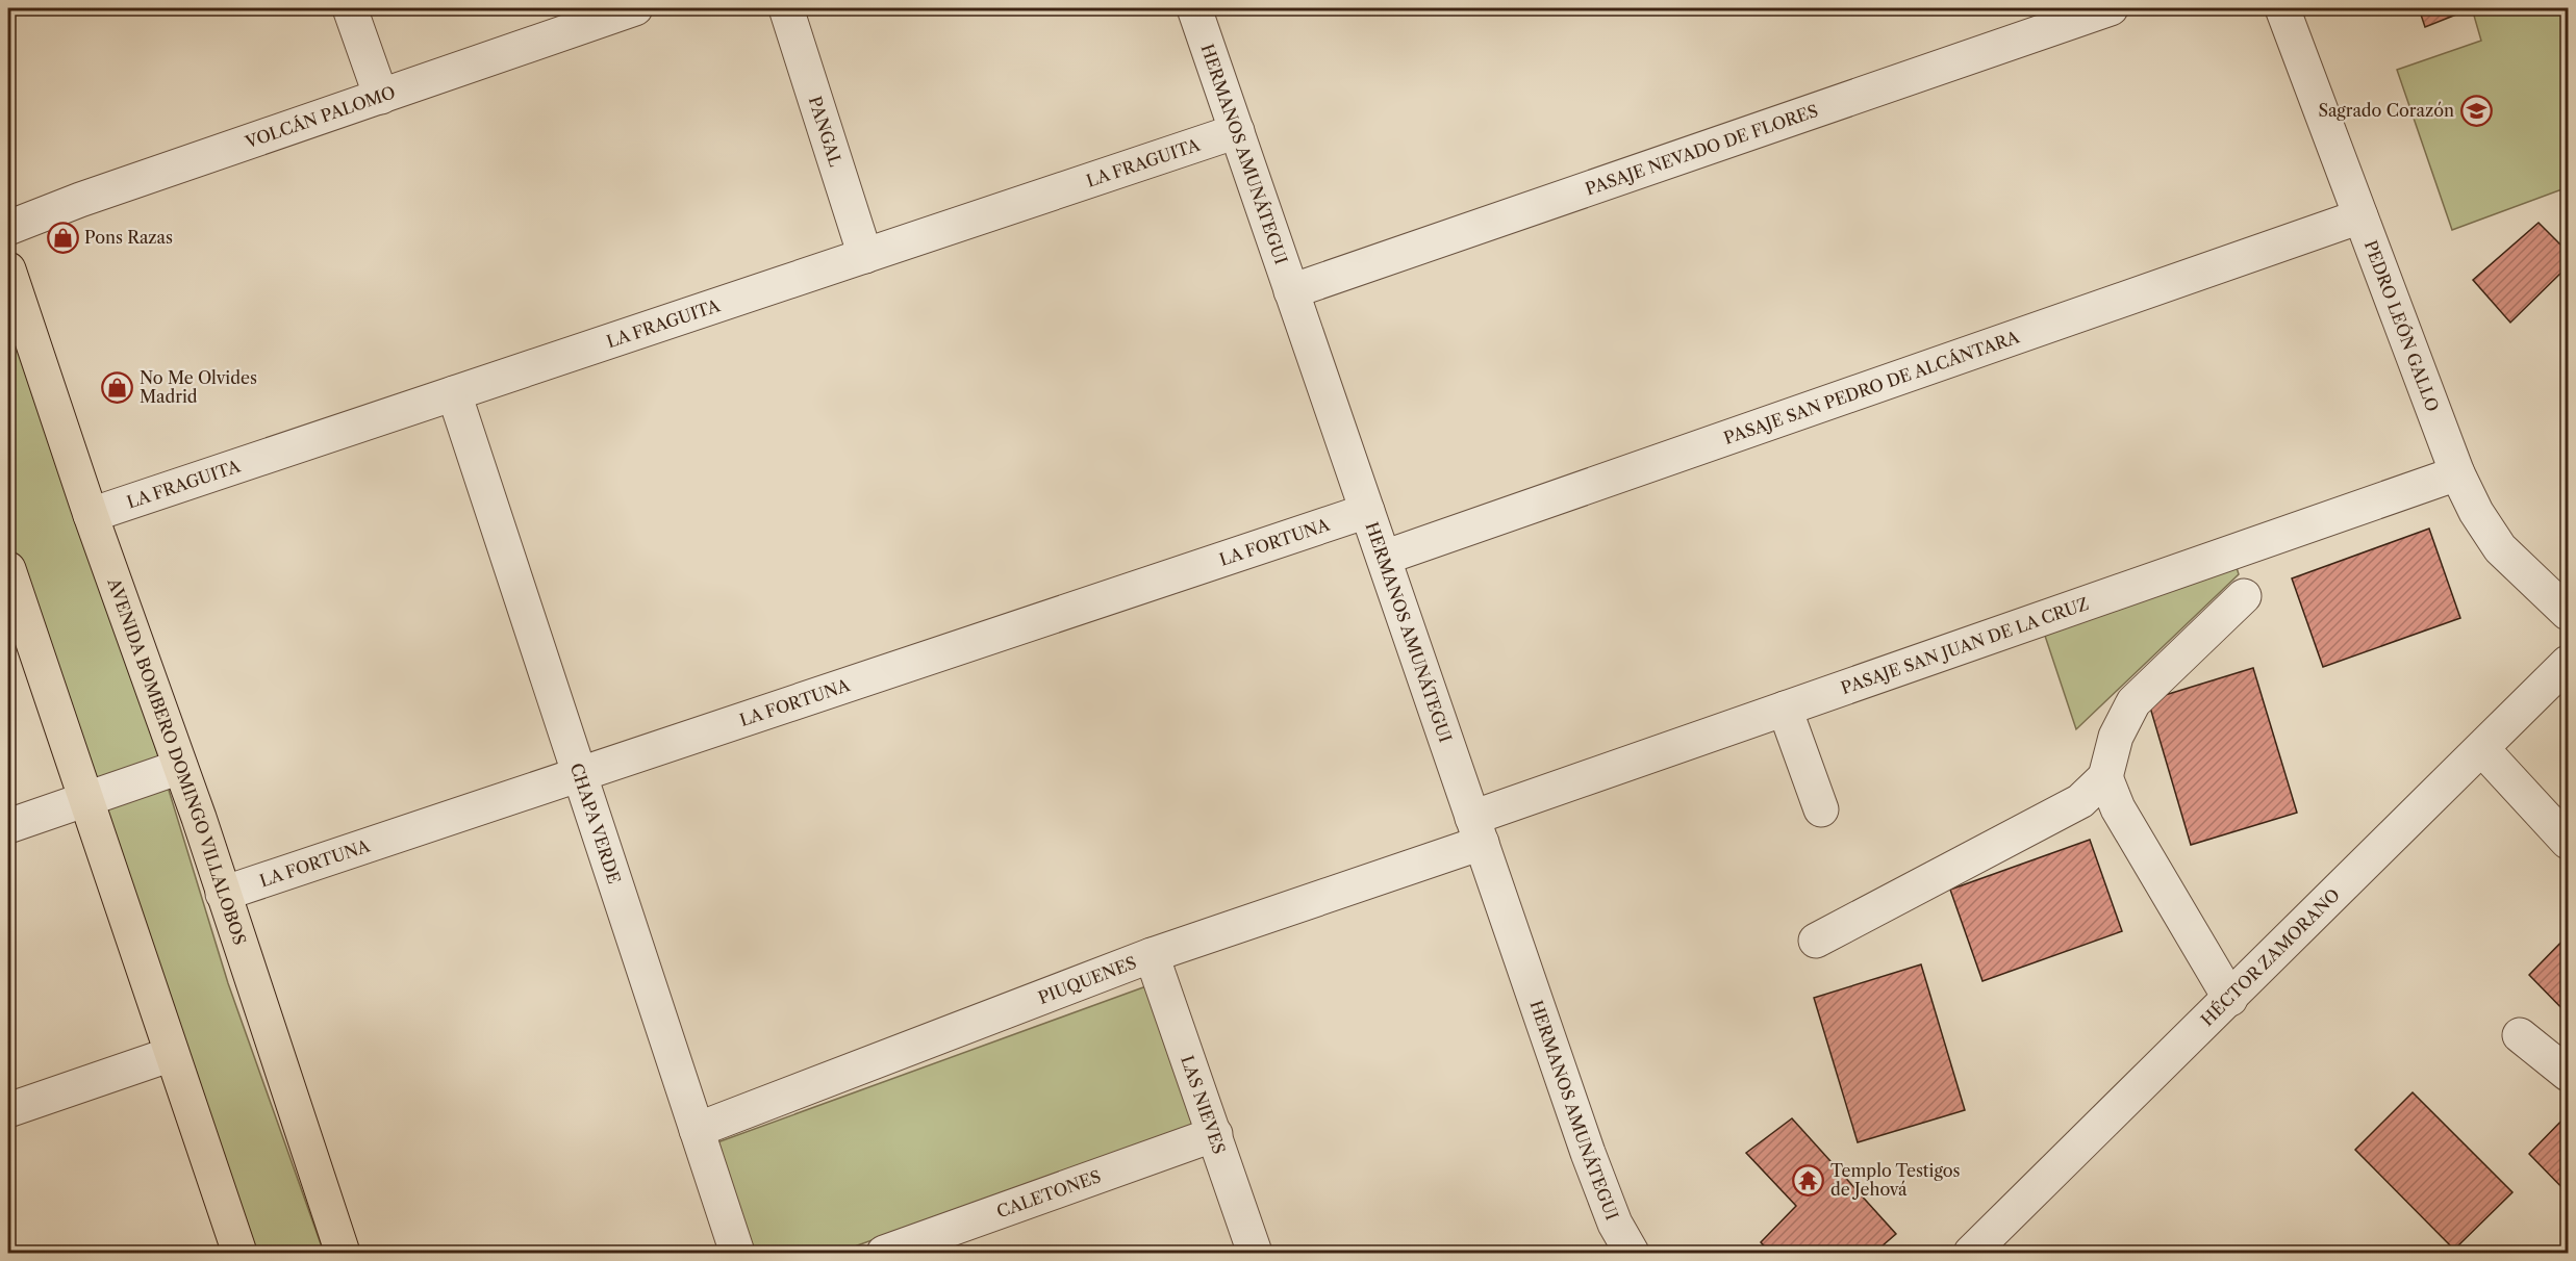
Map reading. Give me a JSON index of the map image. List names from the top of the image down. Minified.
{"streets":{"main road":["AVENIDA BOMBERO DOMINGO VILLALOBOS"],"street":["VOLCÁN PALOMO","PANGAL","PASAJE NEVADO DE FLORES","HERMANOS AMUNÁTEGUI","LA FRAGUITA","PEDRO LEÓN GALLO","PASAJE SAN PEDRO DE ALCÁNTARA","LA FORTUNA","PASAJE SAN JUAN DE LA CRUZ","CHAPA VERDE","HÉCTOR ZAMORANO","PIUQUENES","LAS NIEVES","CALETONES"]},"crossings":[["PANGAL","LA FRAGUITA"],["PASAJE NEVADO DE FLORES","HERMANOS AMUNÁTEGUI"],["HERMANOS AMUNÁTEGUI","LA FRAGUITA"],["HERMANOS AMUNÁTEGUI","PASAJE SAN PEDRO DE ALCÁNTARA"],["HERMANOS AMUNÁTEGUI","LA FORTUNA"],["HERMANOS AMUNÁTEGUI","PASAJE SAN JUAN DE LA CRUZ"],["HERMANOS AMUNÁTEGUI","PIUQUENES"],["LA FRAGUITA","AVENIDA BOMBERO DOMINGO VILLALOBOS"],["LA FRAGUITA","CHAPA VERDE"],["PEDRO LEÓN GALLO","PASAJE SAN PEDRO DE ALCÁNTARA"],["PEDRO LEÓN GALLO","PASAJE SAN JUAN DE LA CRUZ"],["LA FORTUNA","AVENIDA BOMBERO DOMINGO VILLALOBOS"],["LA FORTUNA","CHAPA VERDE"],["PASAJE SAN JUAN DE LA CRUZ","PIUQUENES"],["CHAPA VERDE","PIUQUENES"],["PIUQUENES","LAS NIEVES"],["LAS NIEVES","CALETONES"]],"places":{"school or university":["Sagrado Corazón"],"shop":["Pons Razas","No Me Olvides Madrid"],"temple":["Templo Testigos de Jehová"]}}
